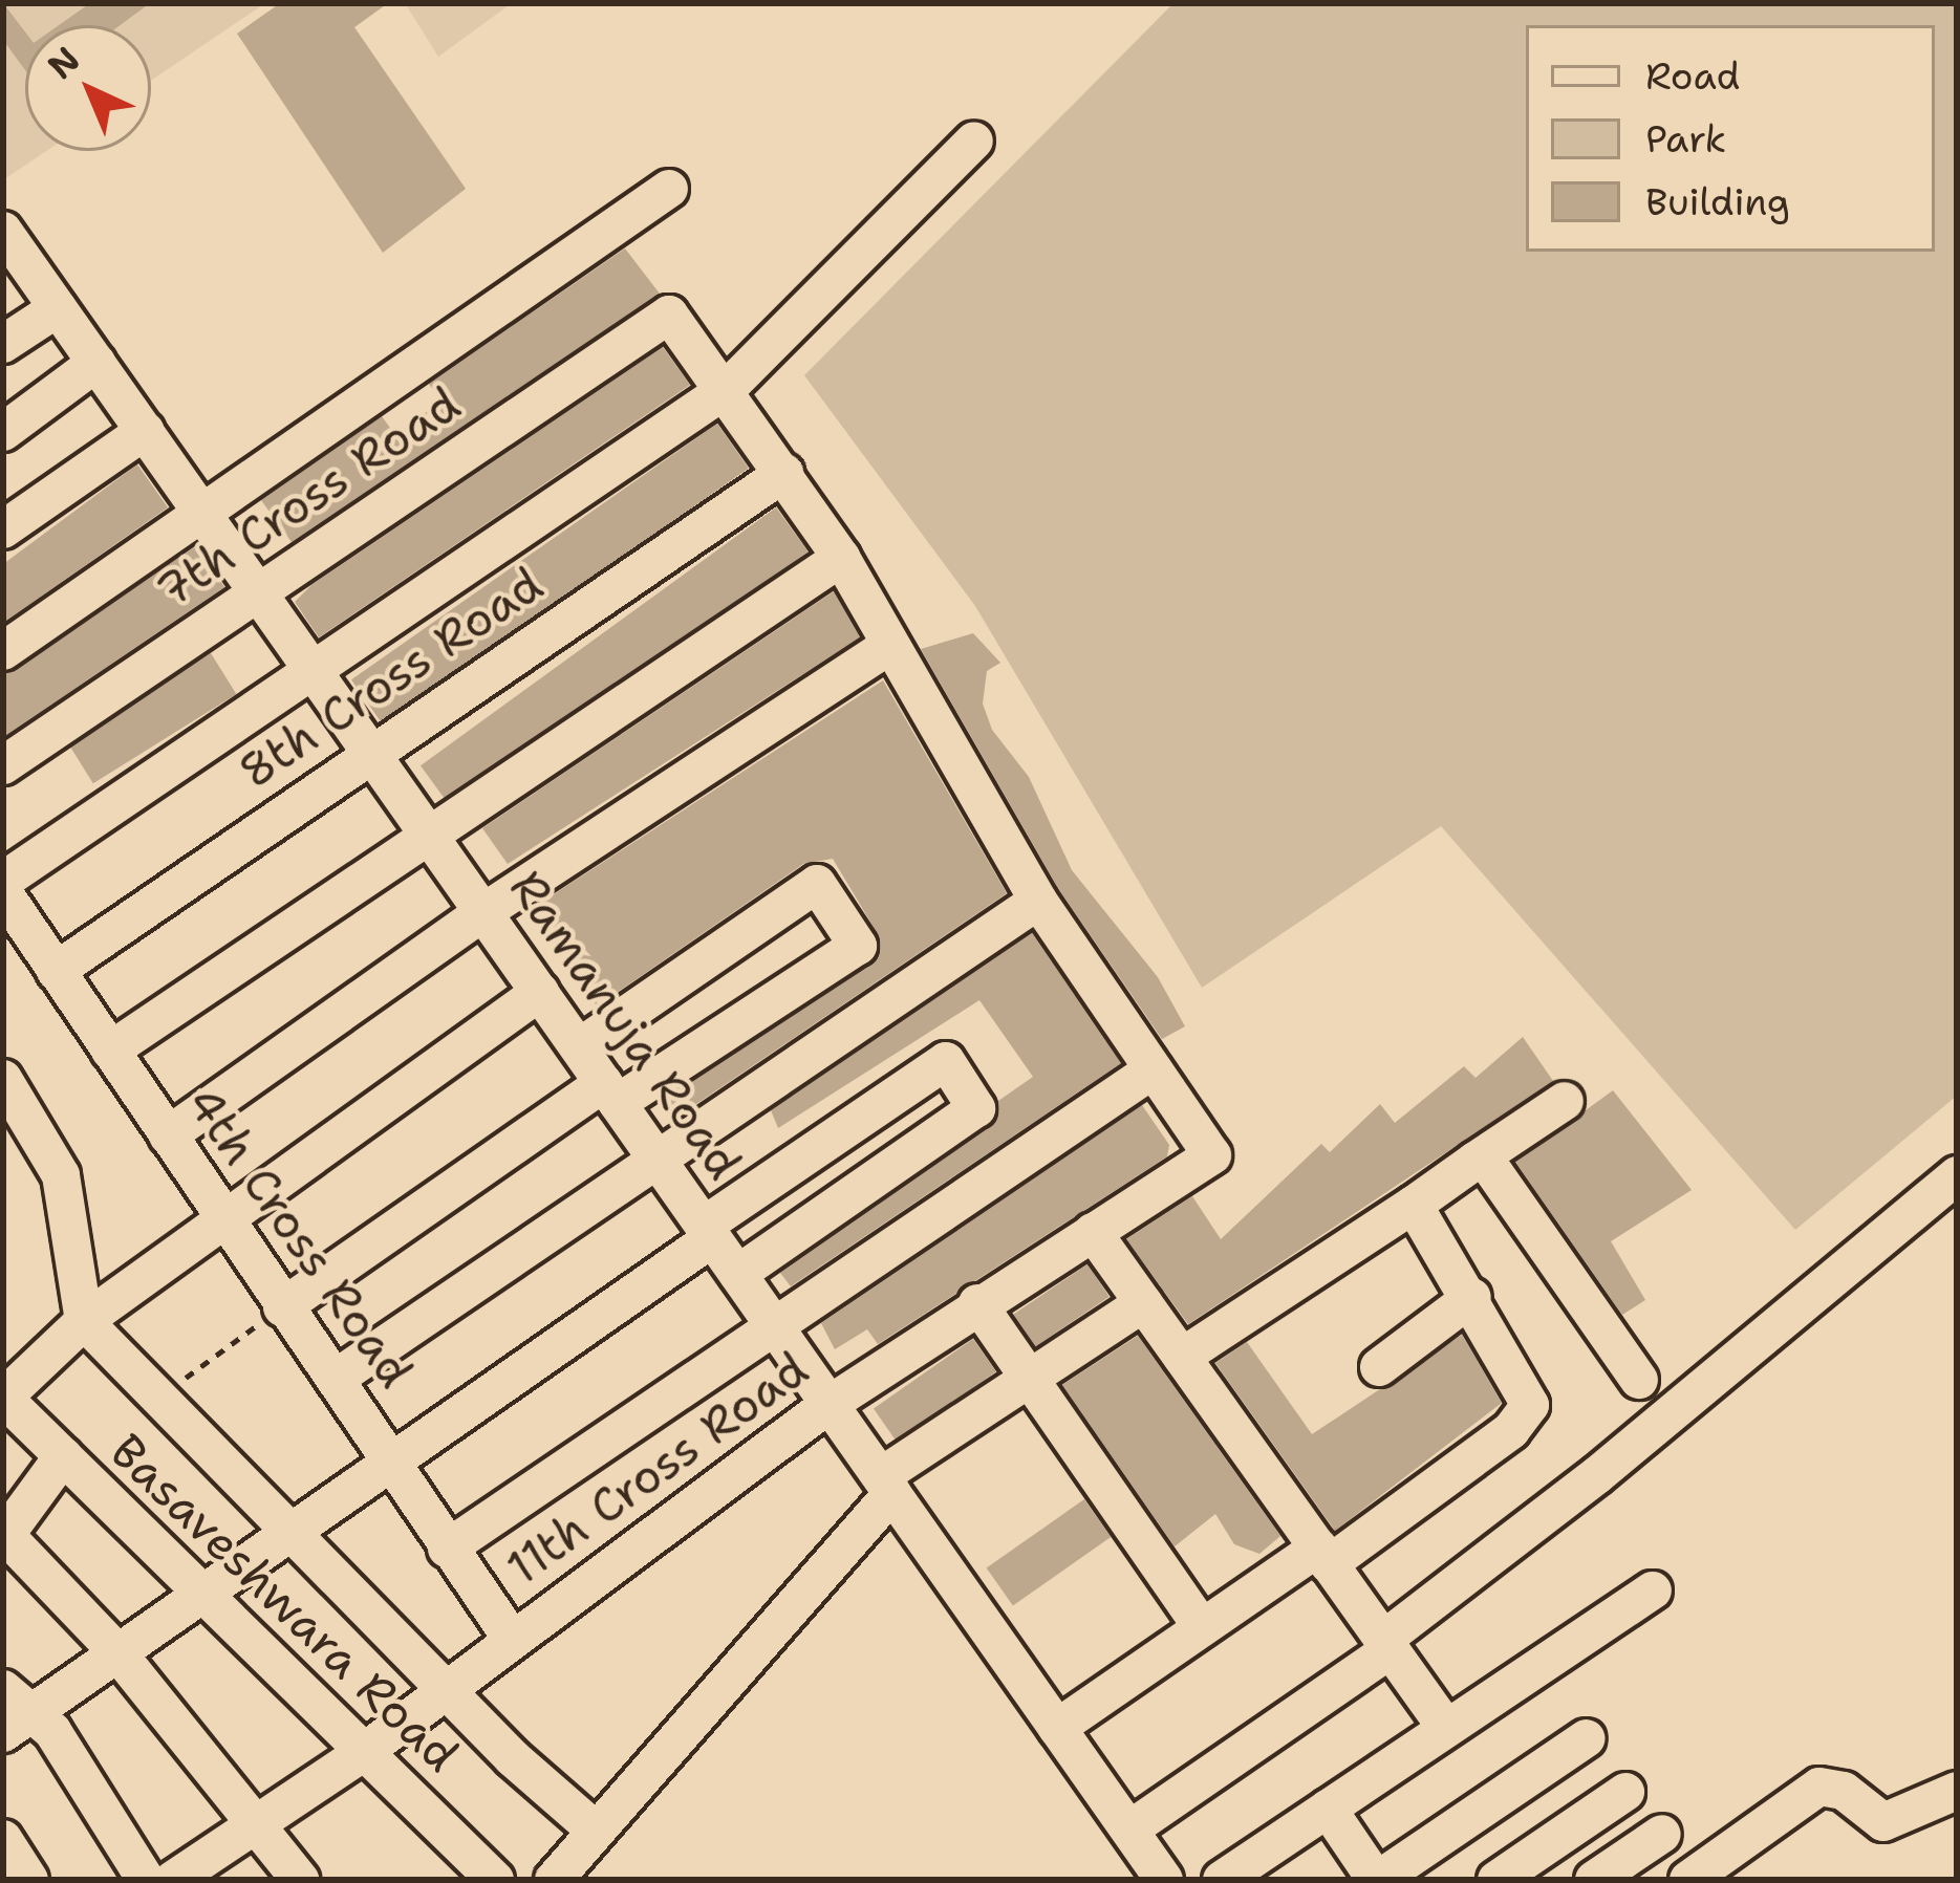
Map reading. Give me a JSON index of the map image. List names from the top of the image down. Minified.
{"streets":{"street":["7th Cross Road","8th Cross Road","Ramanuja Road","4th Cross Road","11th Cross Road","Basaveshwara Road"]},"crossings":[["7th Cross Road","Ramanuja Road"],["8th Cross Road","Ramanuja Road"],["8th Cross Road","4th Cross Road"],["Ramanuja Road","11th Cross Road"],["4th Cross Road","11th Cross Road"],["11th Cross Road","Basaveshwara Road"]],"legend":["Road","Park","Building"],"north":"top left"}
